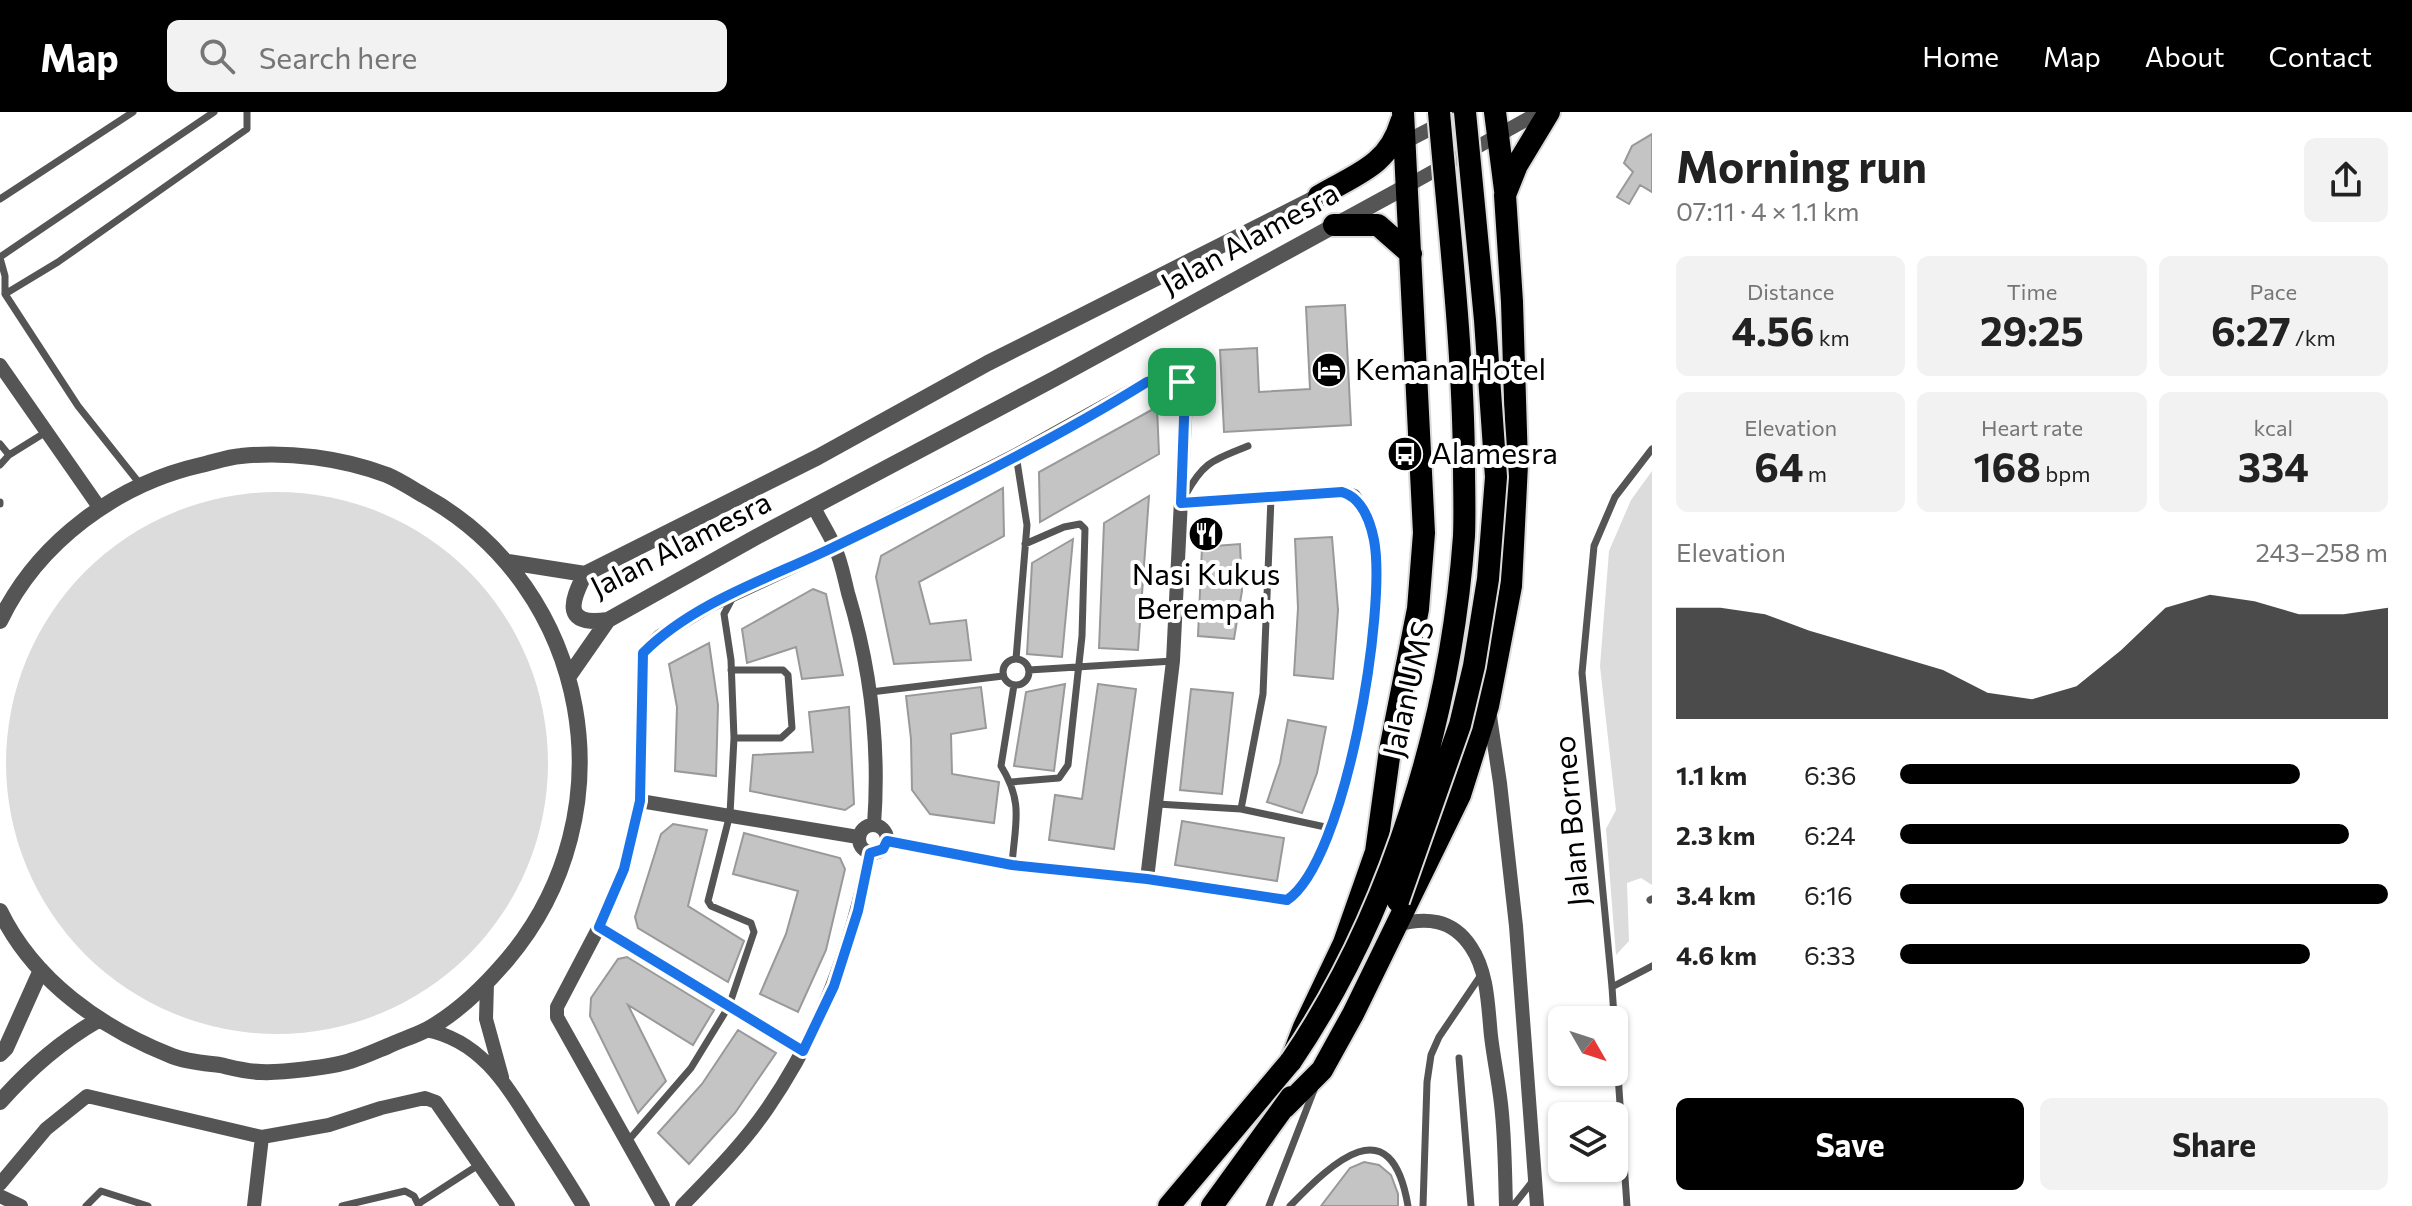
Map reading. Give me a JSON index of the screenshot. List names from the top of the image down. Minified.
{"streets":{"highway":["Jalan UMS"],"street":["Jalan Alamesra"],"lane":["Jalan Borneo"]},"places":{"hotel":["Kemana Hotel"],"bus stop":["Alamesra"],"restaurant":["Nasi Kukus Berempah"]},"north":"bottom right","page":{"header":"Map","search":"Search here","nav":["Home","Map","About","Contact"],"heading":["Morning run","07:11 · 4 × 1.1 km"],"stats":[["Distance","4.56 km"],["Time","29:25"],["Pace","6:27 /km"],["Elevation","64 m"],["Heart rate","168 bpm"],["kcal","334"]],"chart":["Elevation","243–258 m"],"list":[{"name":"1.1 km","note":"6:36"},{"name":"2.3 km","note":"6:24"},{"name":"3.4 km","note":"6:16"},{"name":"4.6 km","note":"6:33"}],"buttons":["Save","Share"]}}
